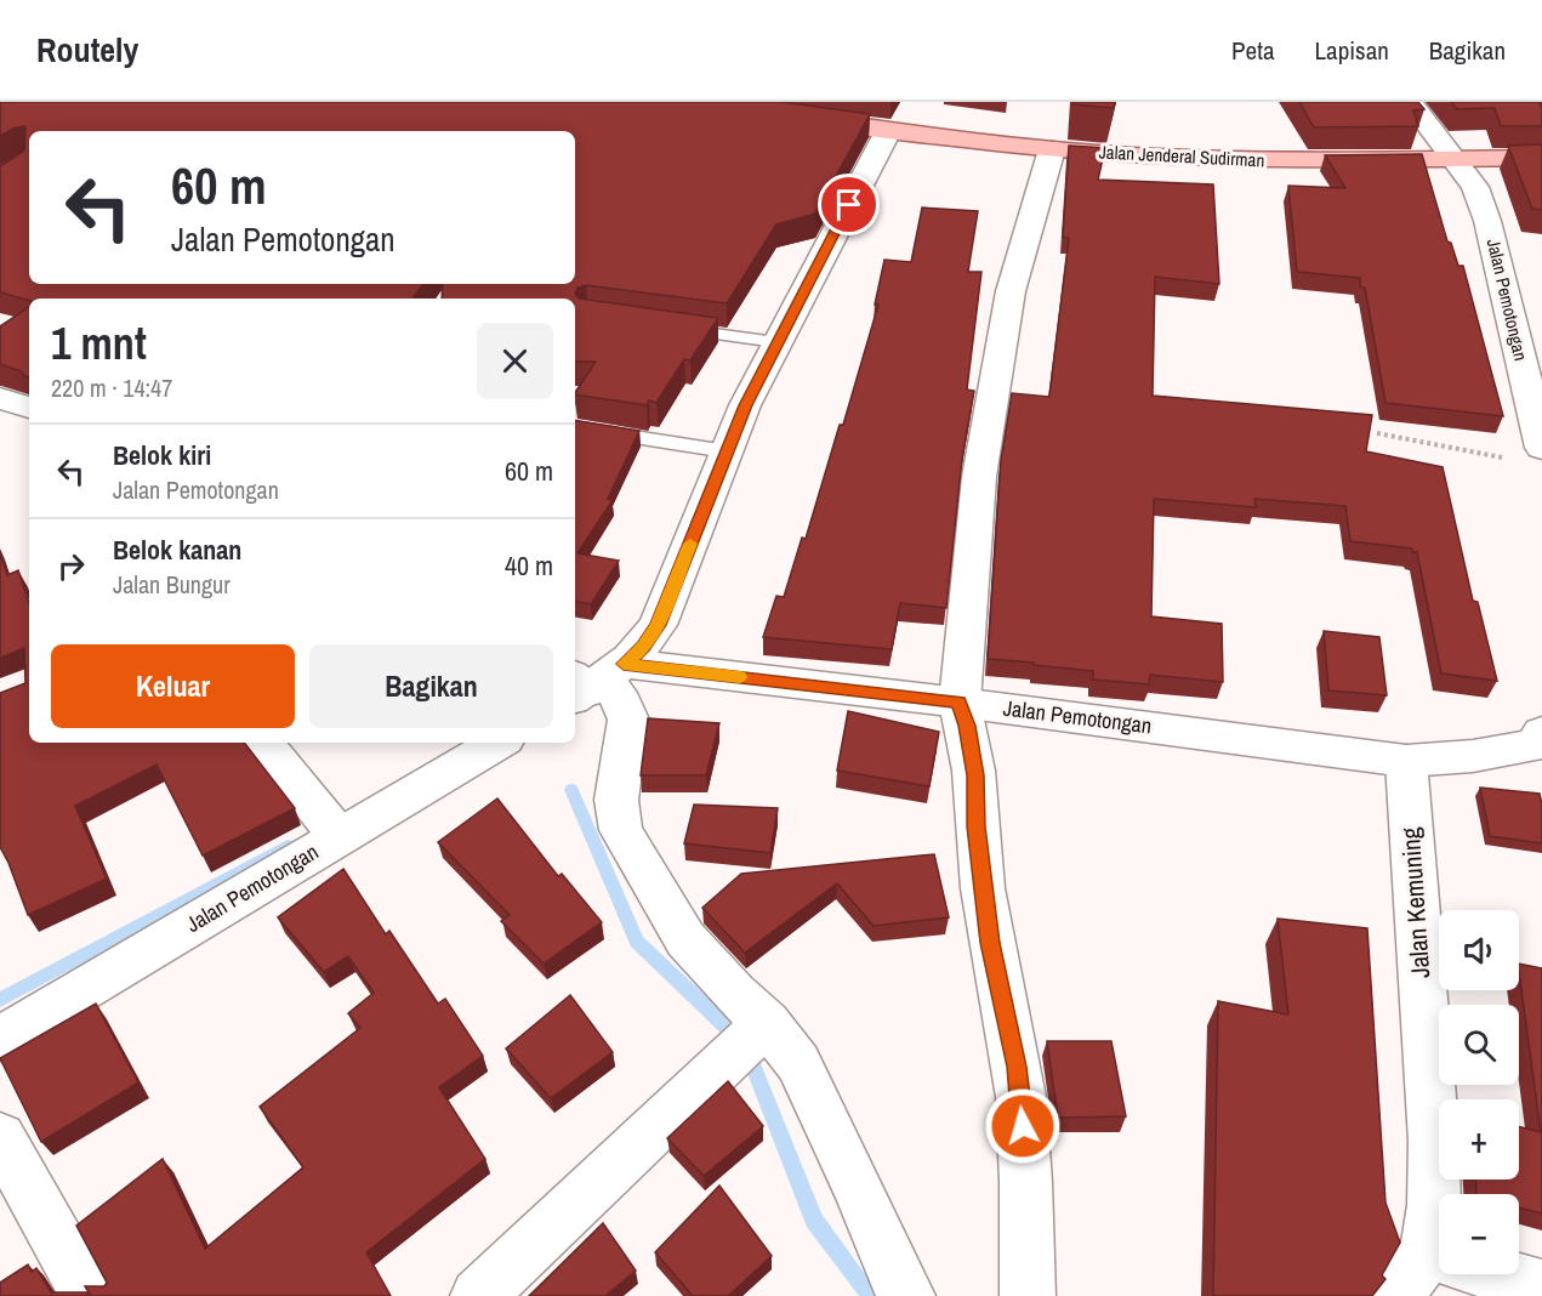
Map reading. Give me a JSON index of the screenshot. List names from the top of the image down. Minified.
{"streets":{"main road":["Jalan Jenderal Sudirman"],"street":["Jalan Pemotongan","Jalan Kemuning"]},"crossings":[["Jalan Jenderal Sudirman","Jalan Pemotongan"],["Jalan Pemotongan","Jalan Kemuning"]],"page":{"header":"Routely","nav":["Peta","Lapisan","Bagikan"],"turn":["60 m","Jalan Pemotongan"],"heading":["1 mnt","220 m · 14:47"],"list":[{"name":"Belok kiri","note":"Jalan Pemotongan","value":"60 m"},{"name":"Belok kanan","note":"Jalan Bungur","value":"40 m"}],"buttons":["Keluar","Bagikan"],"map_buttons":["+","−"]}}
